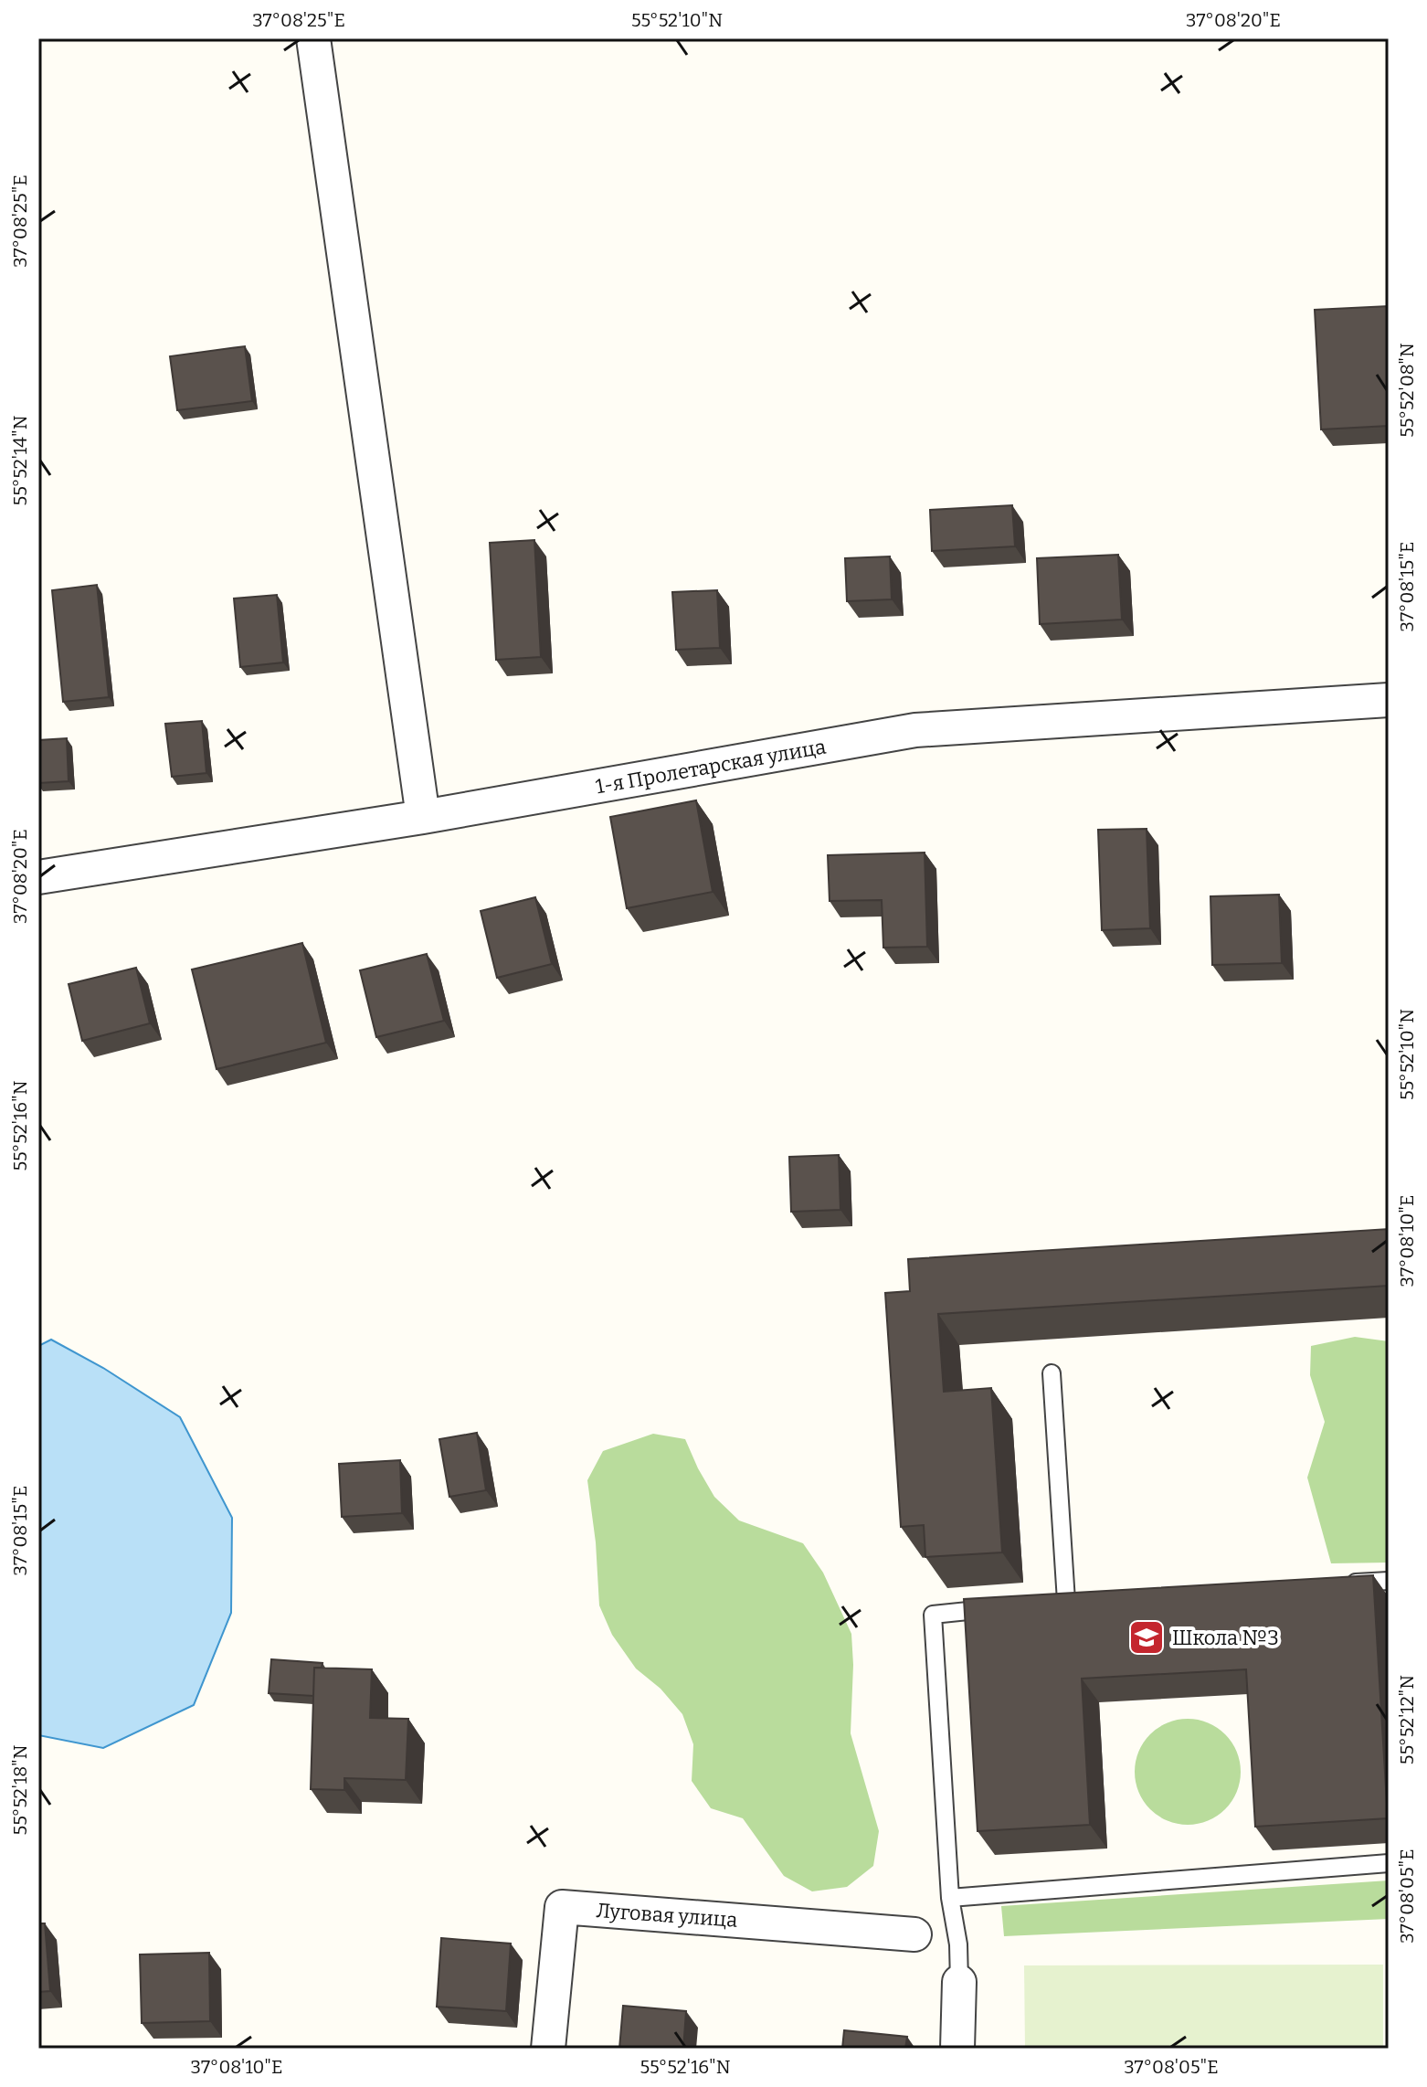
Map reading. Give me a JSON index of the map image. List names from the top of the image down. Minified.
{"streets":{"street":["1-я Пролетарская улица","Луговая улица"]},"places":{"school or university":["Школа №3"]},"coordinates":["37°08'25\"E","55°52'10\"N","37°08'20\"E","55°52'08\"N","55°52'14\"N","37°08'15\"E","55°52'16\"N","37°08'10\"E","55°52'12\"N","55°52'18\"N","37°08'05\"E"]}
